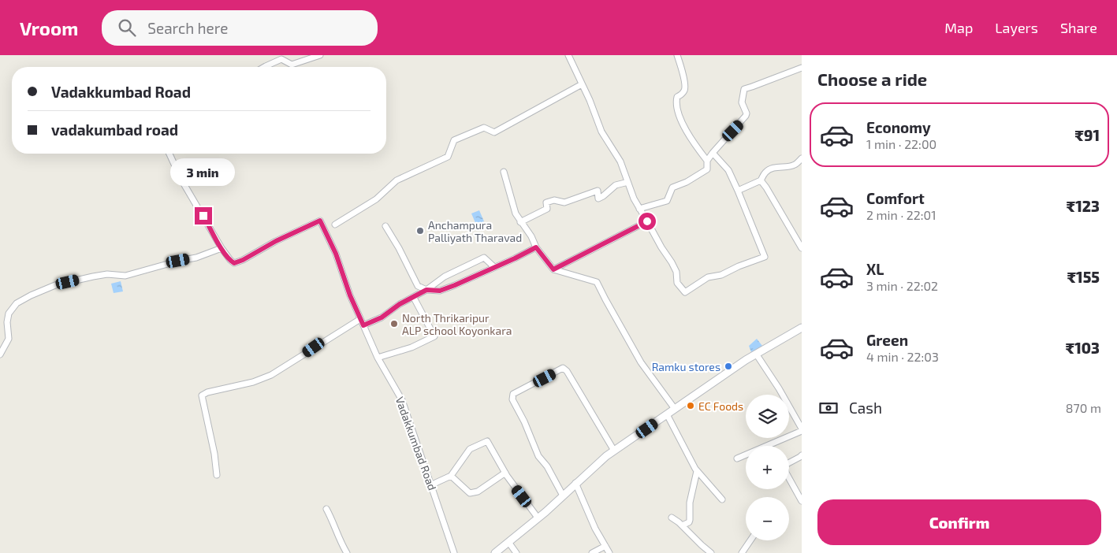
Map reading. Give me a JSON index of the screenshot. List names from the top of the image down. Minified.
{"streets":{"street":["Vadakkumbad Road"]},"places":["Anchampura Palliyath Tharavad","North Thrikaripur ALP school Koyonkara","Ramku stores","EC Foods"],"page":{"header":"Vroom","search":"Search here","nav":["Map","Layers","Share"],"heading":"Choose a ride","banner":["Vadakkumbad Road","vadakumbad road"],"list":[{"name":"Economy","note":"1 min · 22:00","value":"₹91"},{"name":"Comfort","note":"2 min · 22:01","value":"₹123"},{"name":"XL","note":"3 min · 22:02","value":"₹155"},{"name":"Green","note":"4 min · 22:03","value":"₹103"}],"bubble":"3 min","pay":["Cash","870 m"],"map_buttons":["+","−"],"buttons":"Confirm"}}
